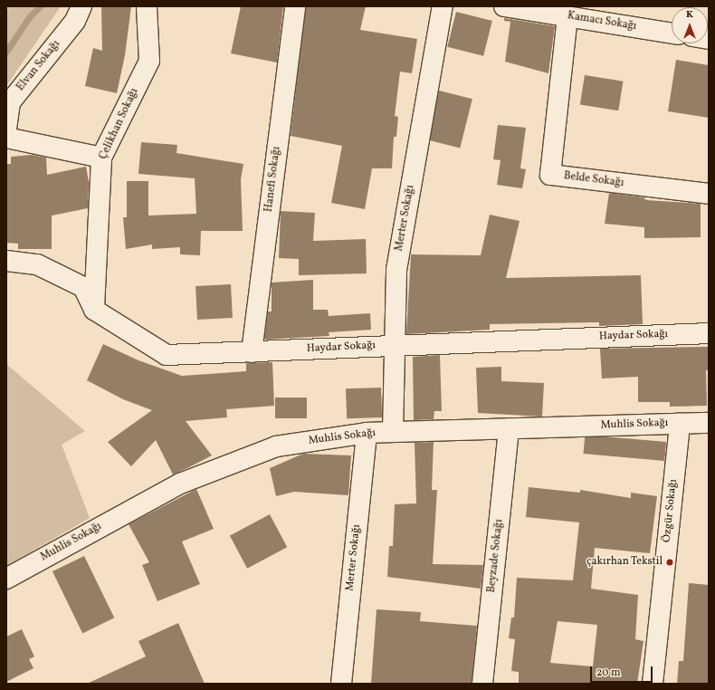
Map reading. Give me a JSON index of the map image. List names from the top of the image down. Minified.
{"streets":{"street":["Kamacı Sokağı","Elvan Sokağı","Çelikhan Sokağı","Hanefi Sokağı","Belde Sokağı","Merter Sokağı","Haydar Sokağı","Muhlis Sokağı","Özgür Sokağı","Beyzade Sokağı"]},"crossings":[["Kamacı Sokağı","Belde Sokağı"],["Çelikhan Sokağı","Haydar Sokağı"],["Hanefi Sokağı","Haydar Sokağı"],["Merter Sokağı","Haydar Sokağı"],["Merter Sokağı","Muhlis Sokağı"],["Muhlis Sokağı","Özgür Sokağı"],["Muhlis Sokağı","Beyzade Sokağı"]],"places":["çakırhan Tekstil"],"scale_bar":"20 m","north":"top"}
